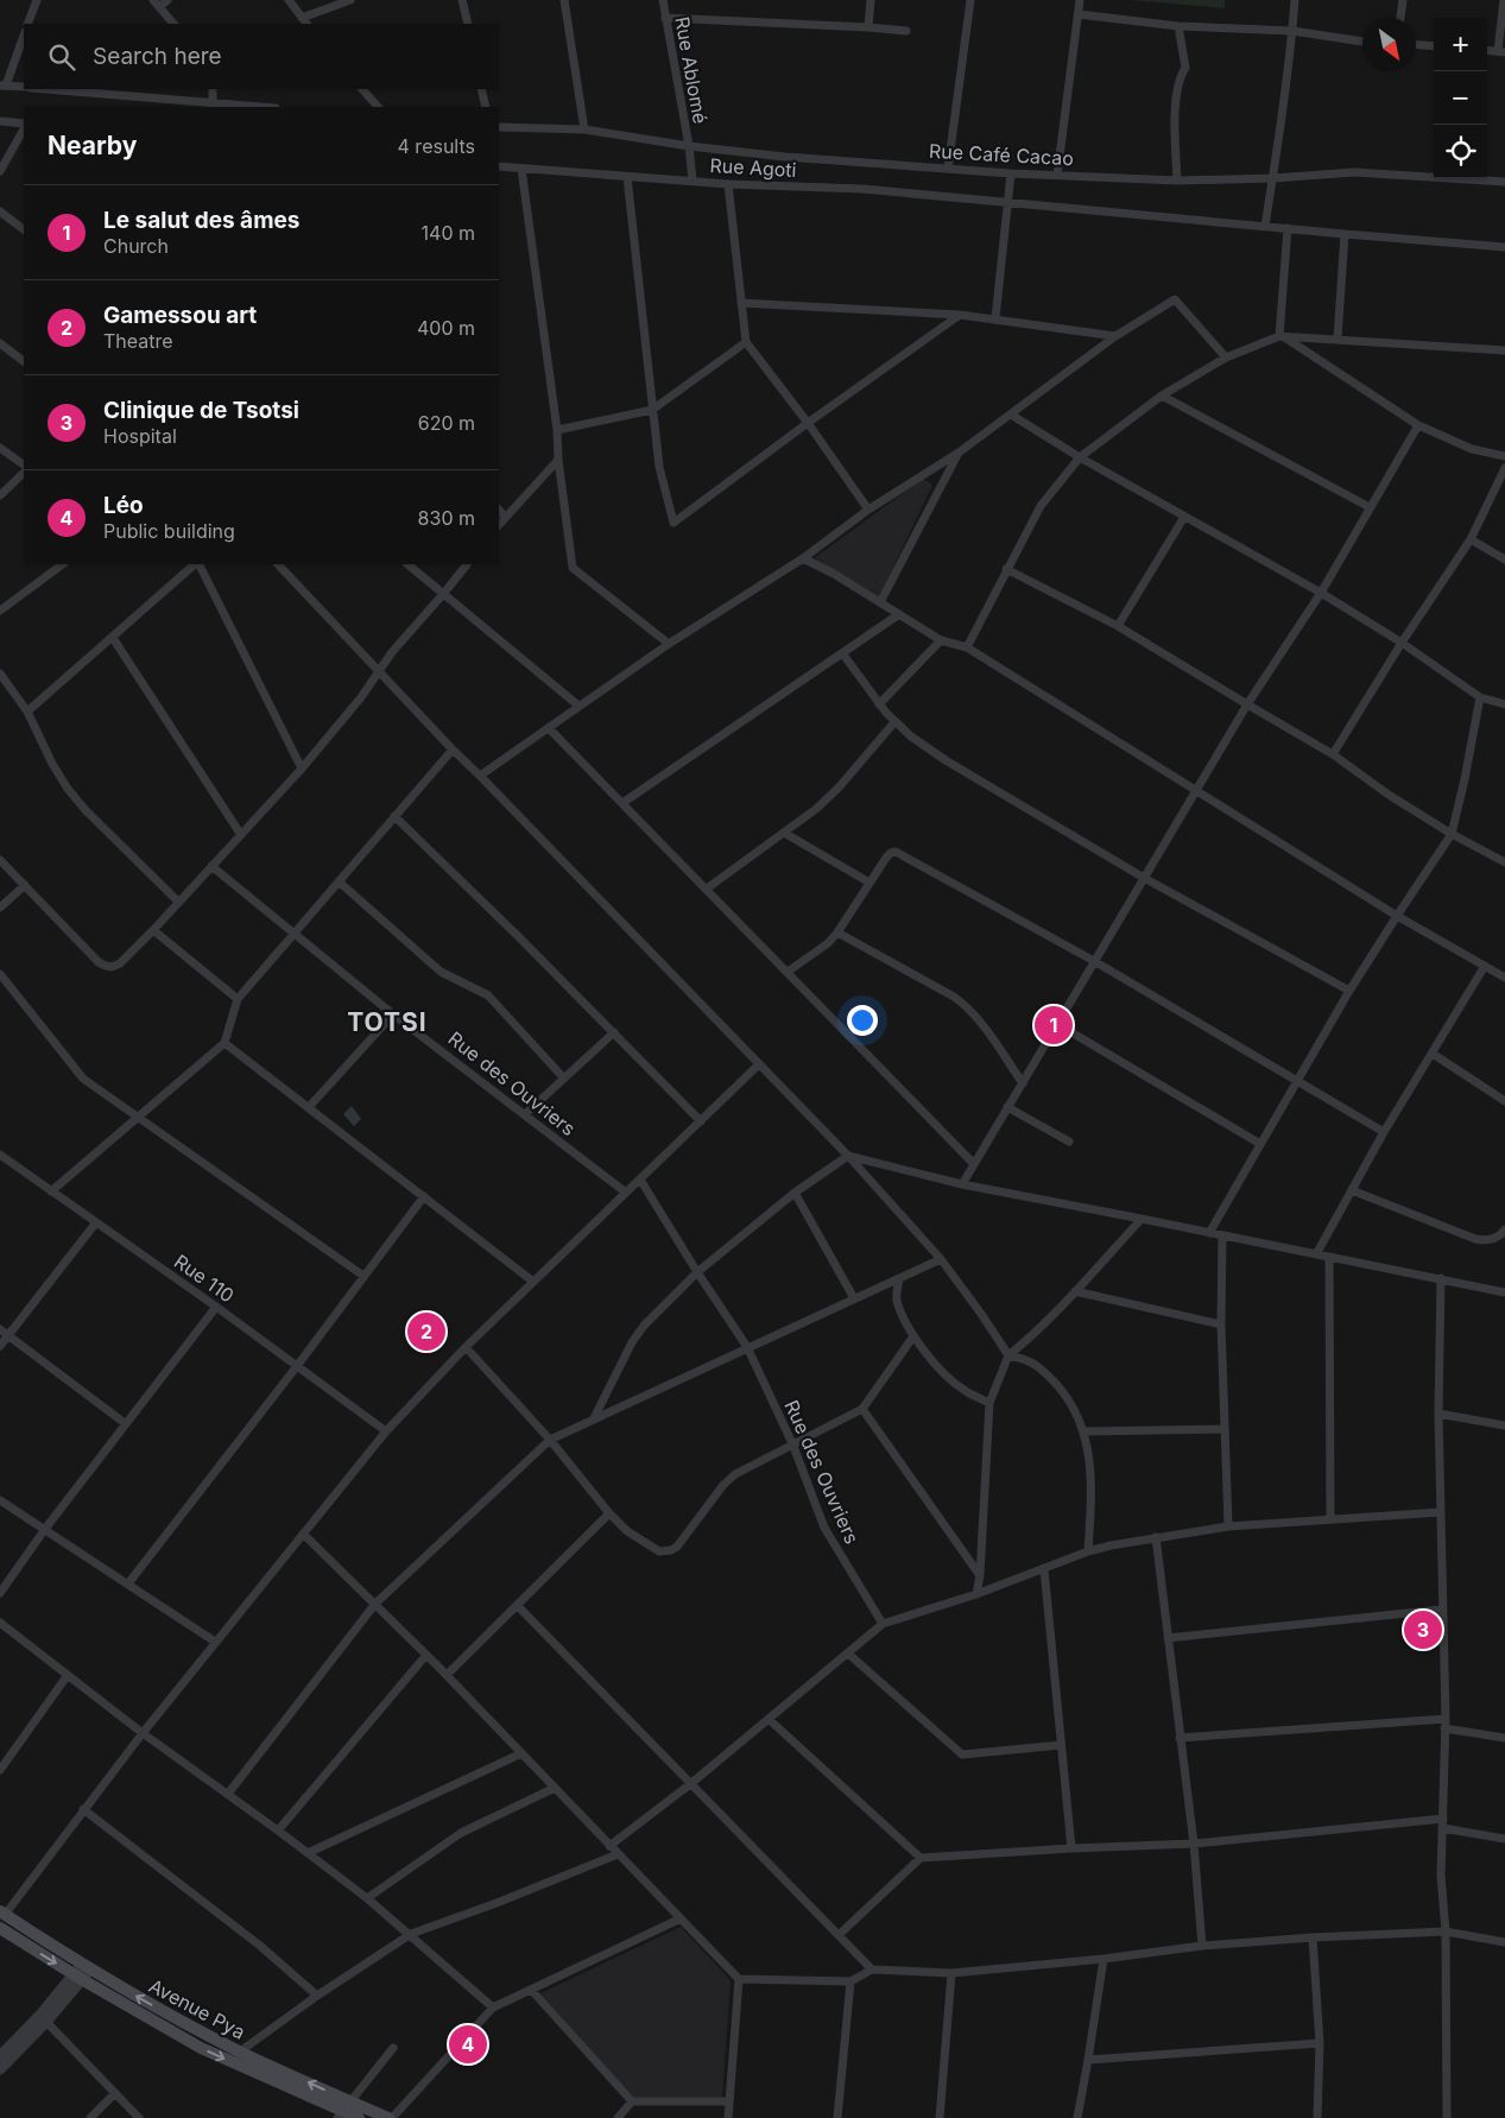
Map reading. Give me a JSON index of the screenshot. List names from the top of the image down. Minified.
{"streets":{"main road":["Avenue Pya"],"street":["Rue Ablomé","Rue Café Cacao","Rue Agoti","Rue des Ouvriers","Rue 110"]},"crossings":[["Rue Ablomé","Rue Café Cacao"],["Rue Ablomé","Rue Agoti"]],"districts":["TOTSI"],"north":"bottom right","page":{"map_buttons":["+","−"],"search":"Search here","heading":["Nearby","4 results"],"list":[{"mark":"1","name":"Le salut des âmes","note":"Church","value":"140 m"},{"mark":"2","name":"Gamessou art","note":"Theatre","value":"400 m"},{"mark":"3","name":"Clinique de Tsotsi","note":"Hospital","value":"620 m"},{"mark":"4","name":"Léo","note":"Public building","value":"830 m"}],"pins":["1","2","3","4"]}}
